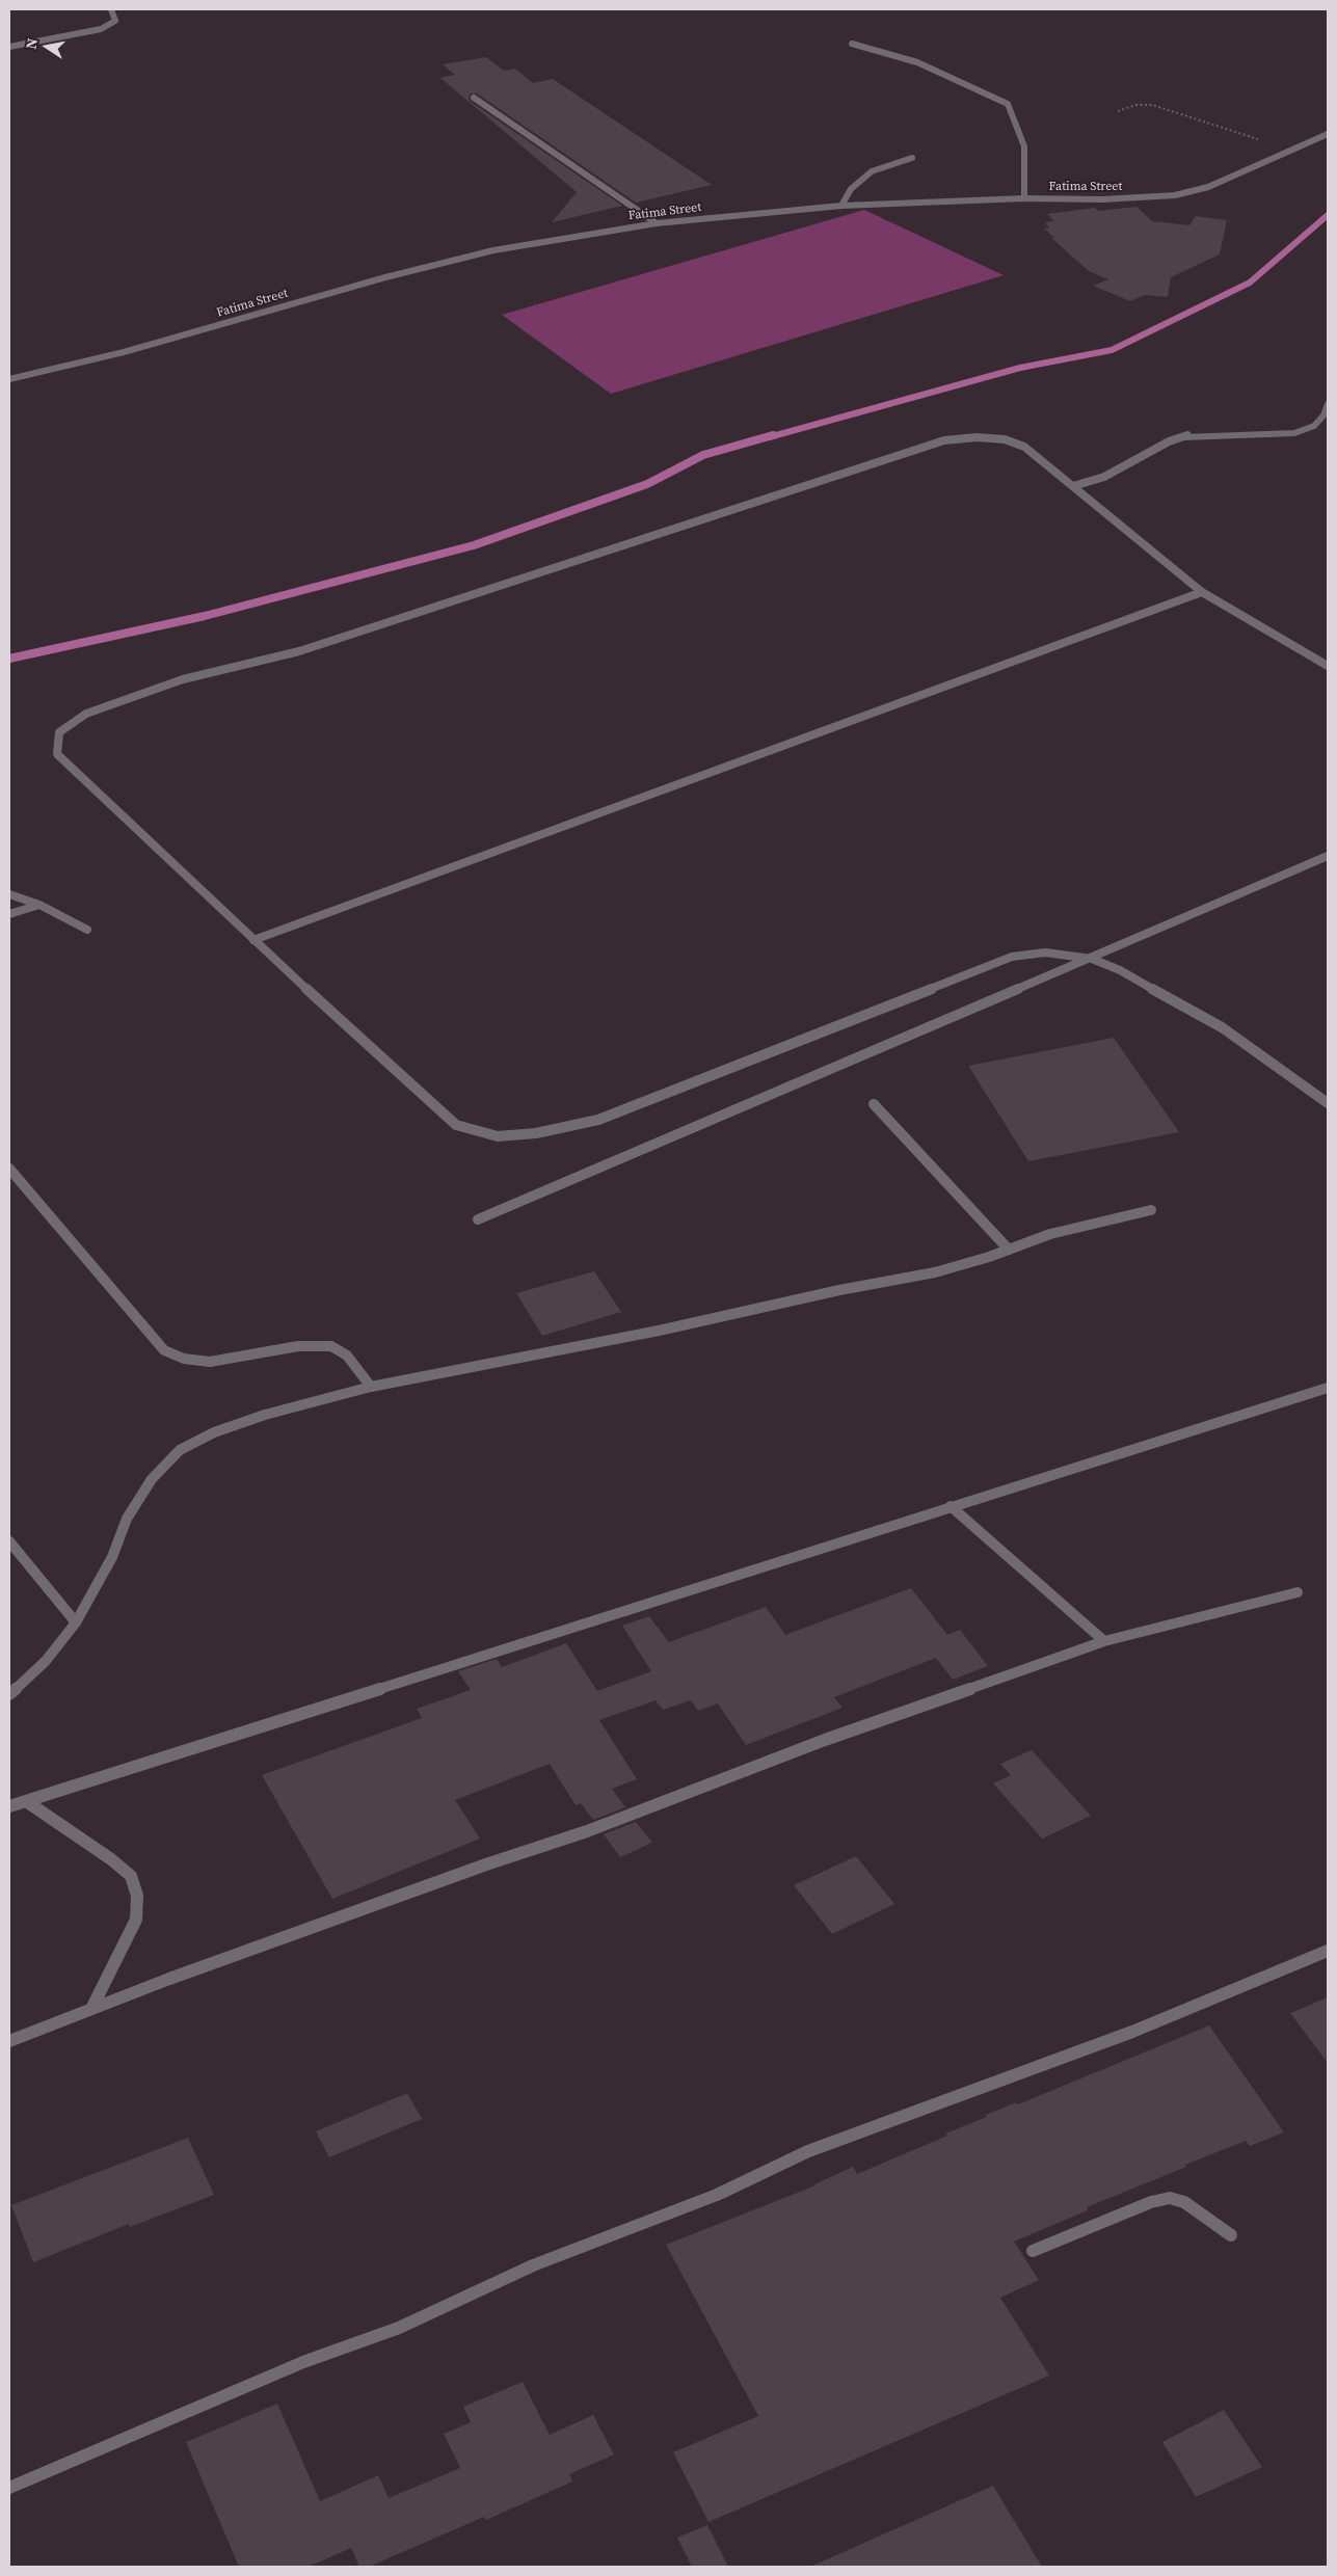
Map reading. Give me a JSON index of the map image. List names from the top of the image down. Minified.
{"streets":{"street":["Fatima Street"]},"north":"left"}
